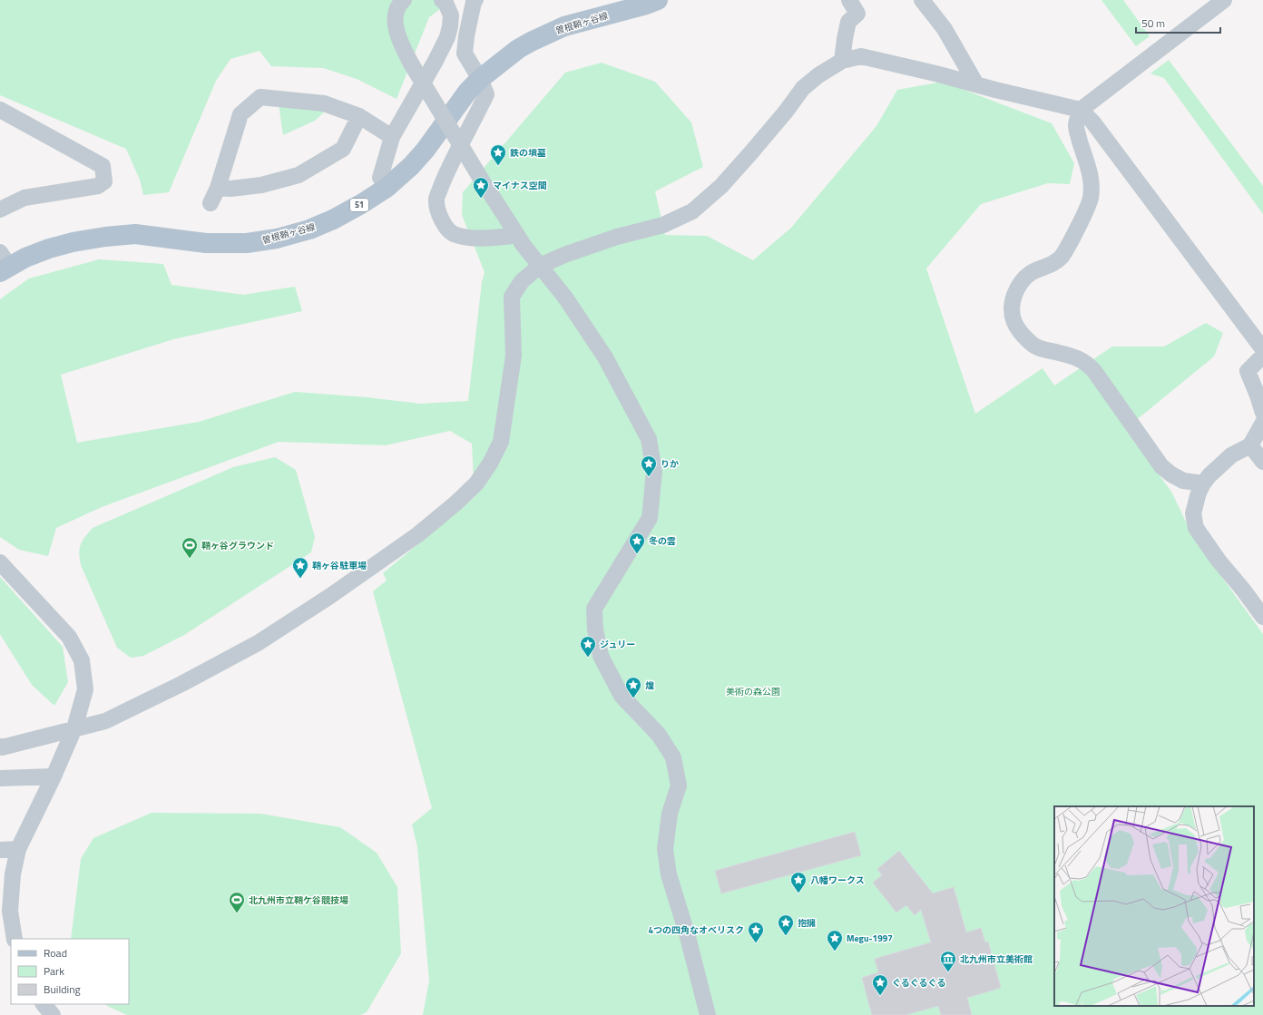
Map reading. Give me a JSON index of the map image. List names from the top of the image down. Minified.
{"streets":{"main road":["曽根鞘ヶ谷線","51"]},"parks":["美術の森公園"],"places":{"place":["鉄の墳墓","マイナス空間","りか","冬の雲","鞘ヶ谷駐車場","ジュリー","煌","八幡ワークス","抱擁","4つの四角なオベリスク","Megu-1997","ぐるぐるぐる"],"sports":["鞘ヶ谷グラウンド","北九州市立鞘ケ谷競技場"],"museum":["北九州市立美術館"]},"legend":["Road","Park","Building"],"scale_bar":"50 m"}
